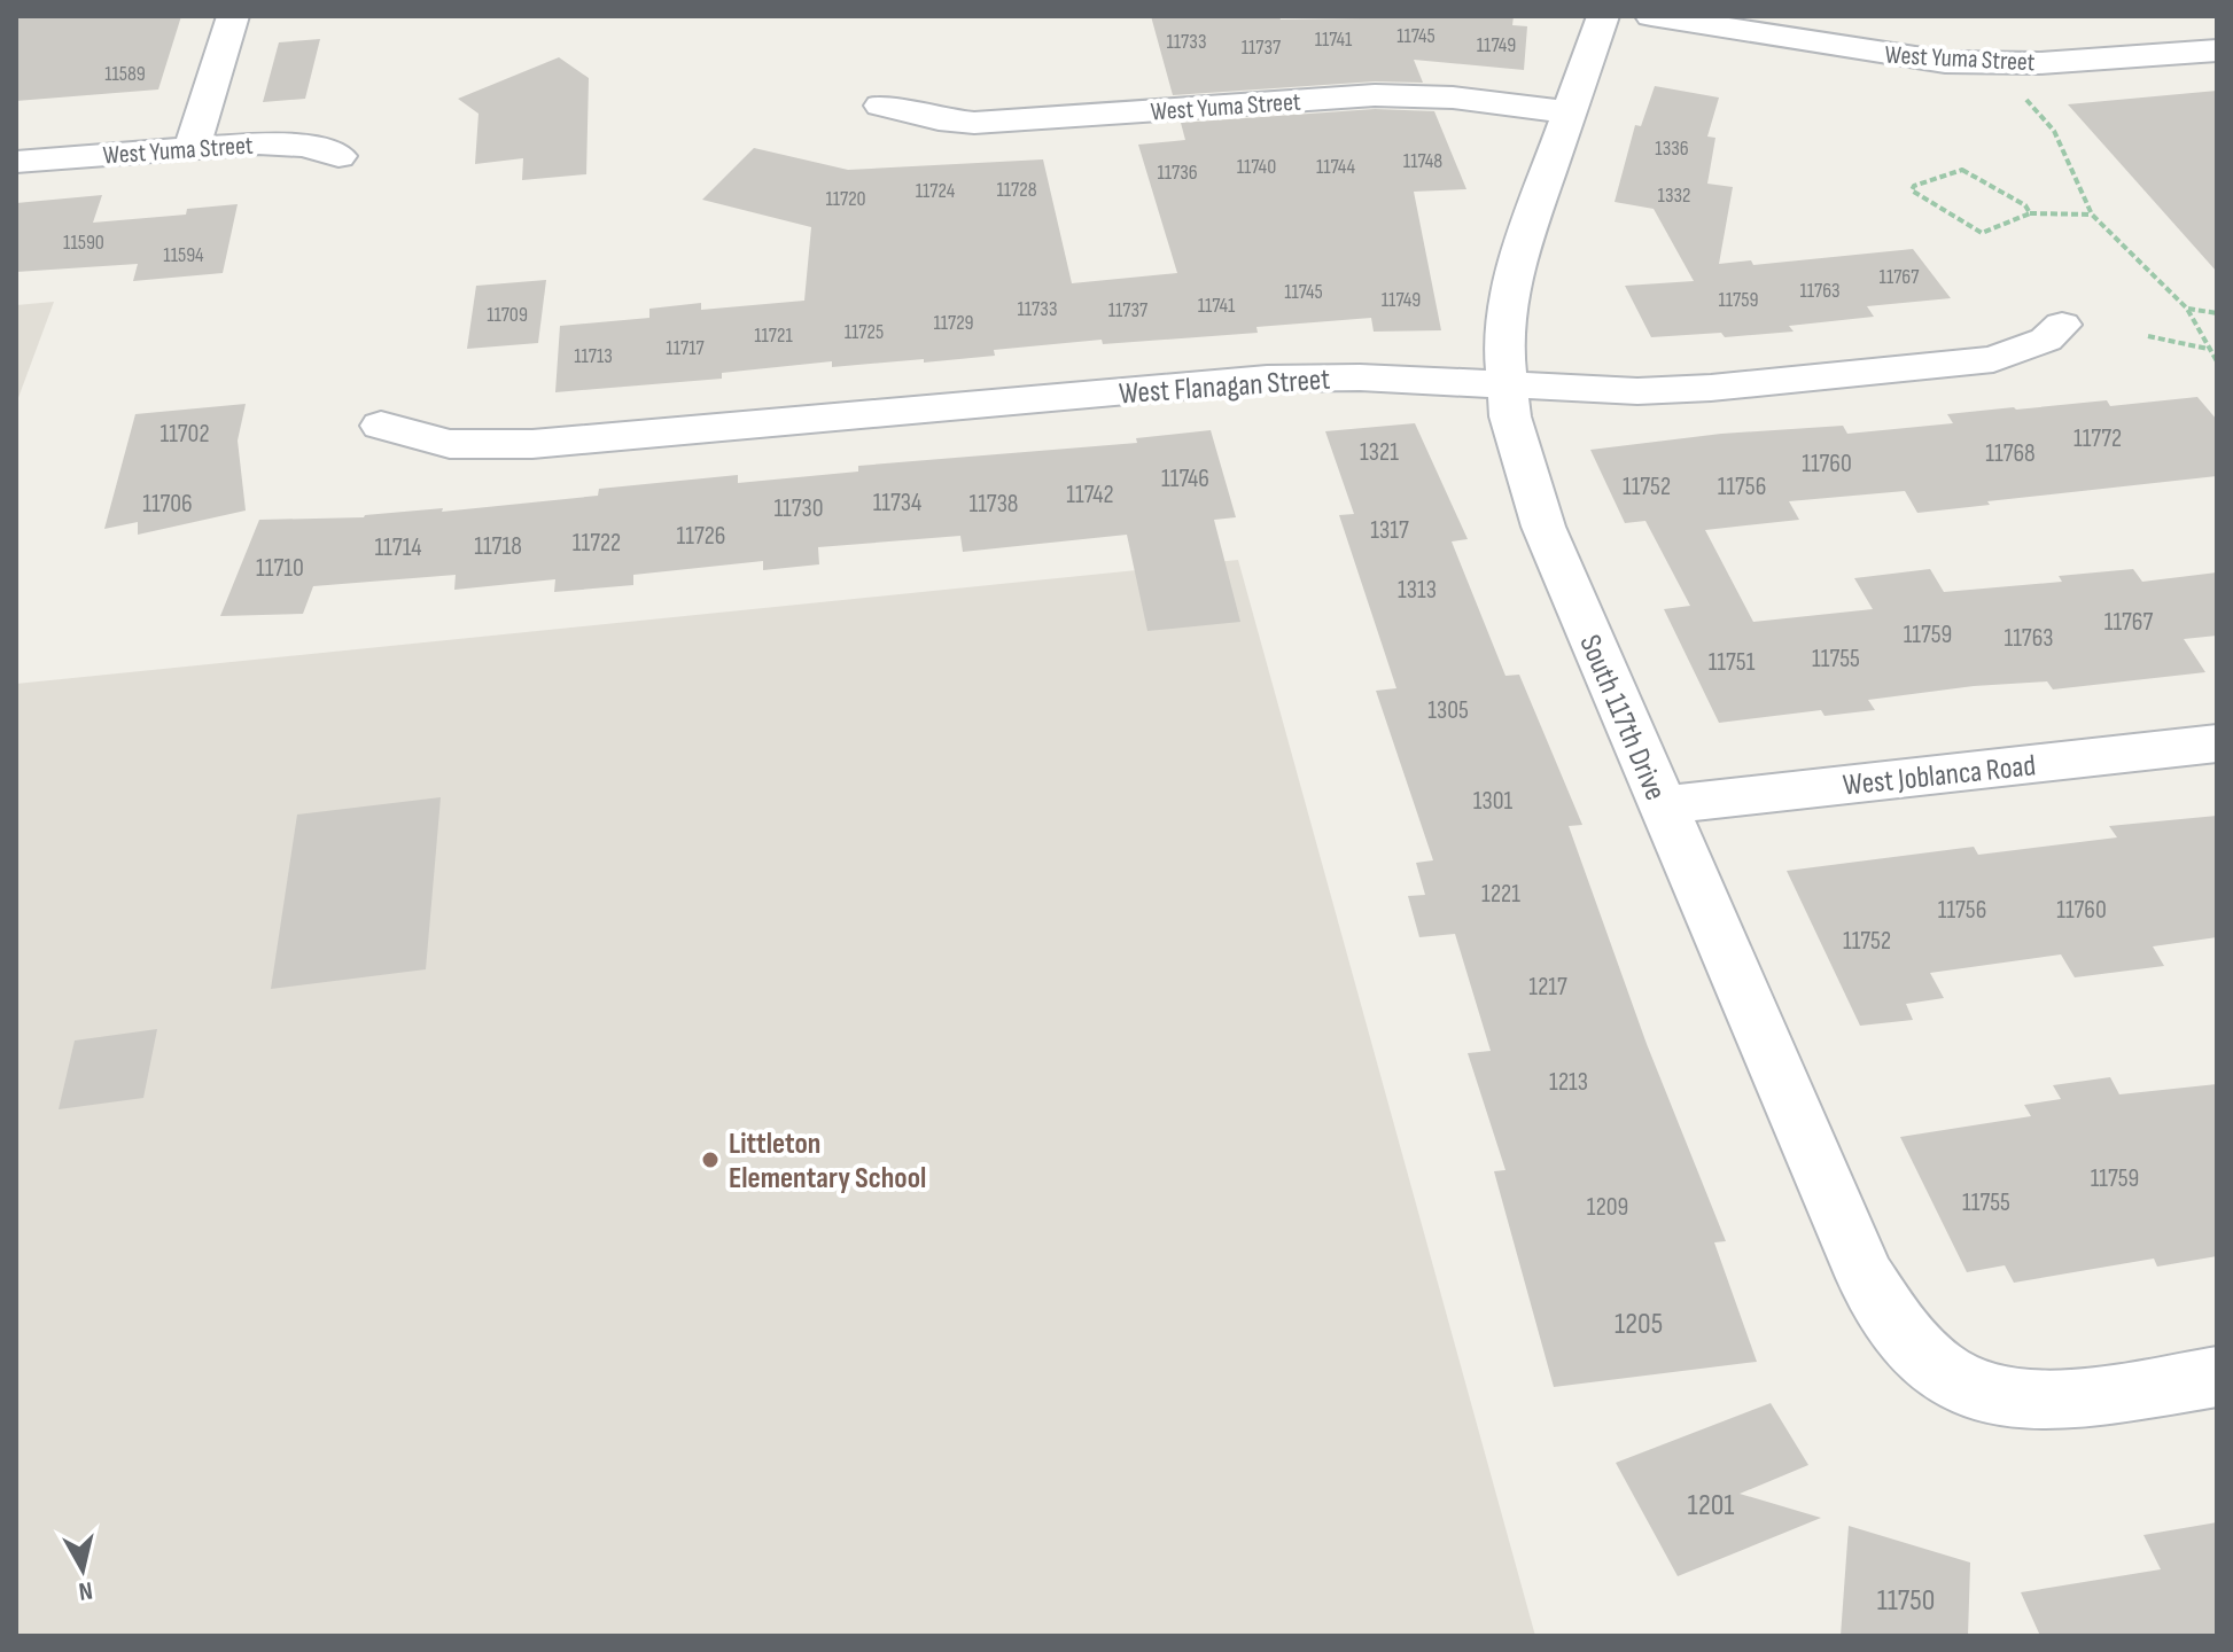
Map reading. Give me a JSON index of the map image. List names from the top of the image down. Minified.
{"streets":{"street":["West Yuma Street","West Flanagan Street","South 117th Drive","West Joblanca Road"]},"crossings":[["West Yuma Street","South 117th Drive"],["West Flanagan Street","South 117th Drive"],["South 117th Drive","West Joblanca Road"]],"places":["Littleton Elementary School"],"house_numbers":["11745","11741","11733","11749","11737","11589","1336","11748","11740","11744","11736","11728","11724","1332","11720","11590","11594","11767","11763","11745","11749","11759","11741","11733","11737","11709","11729","11725","11721","11717","11713","11702","11772","1321","11768","11760","11746","11752","11756","11742","11734","11706","11738","11730","1317","11726","11722","11718","11714","11710","1313","11767","11759","11763","11755","11751","1305","1301","1221","11756","11760","11752","1217","1213","11759","11755","1209","1205","1201","11750"],"north":"bottom"}
